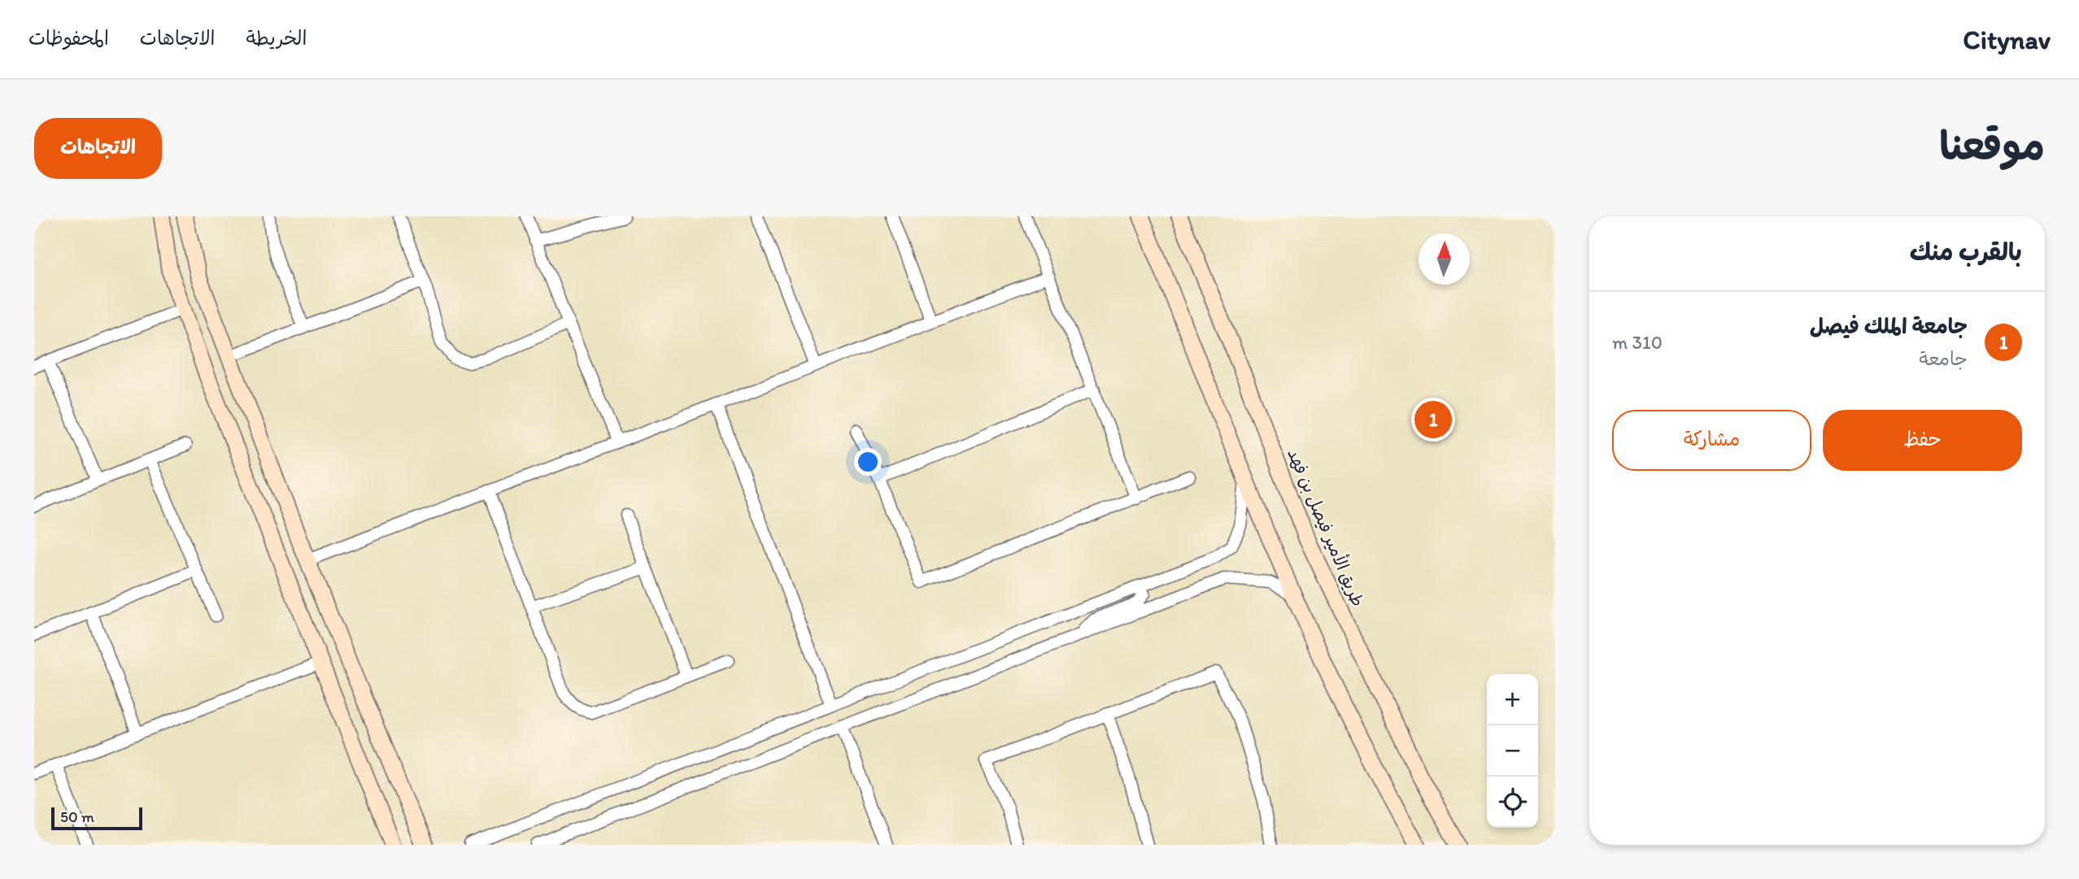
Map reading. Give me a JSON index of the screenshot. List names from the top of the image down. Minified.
{"streets":{"main road":["طريق الأمير فيصل بن فهد"]},"scale_bar":"50 m","north":"top","page":{"header":"Citynav","nav":["الخريطة","الاتجاهات","المحفوظات"],"title":"موقعنا","buttons":["الاتجاهات",["حفظ","مشاركة"]],"heading":"بالقرب منك","list":[{"mark":"1","name":"جامعة الملك فيصل","note":"جامعة","value":"310 m"}],"pins":"1","map_buttons":["+","−"],"scale":"50 m"}}
